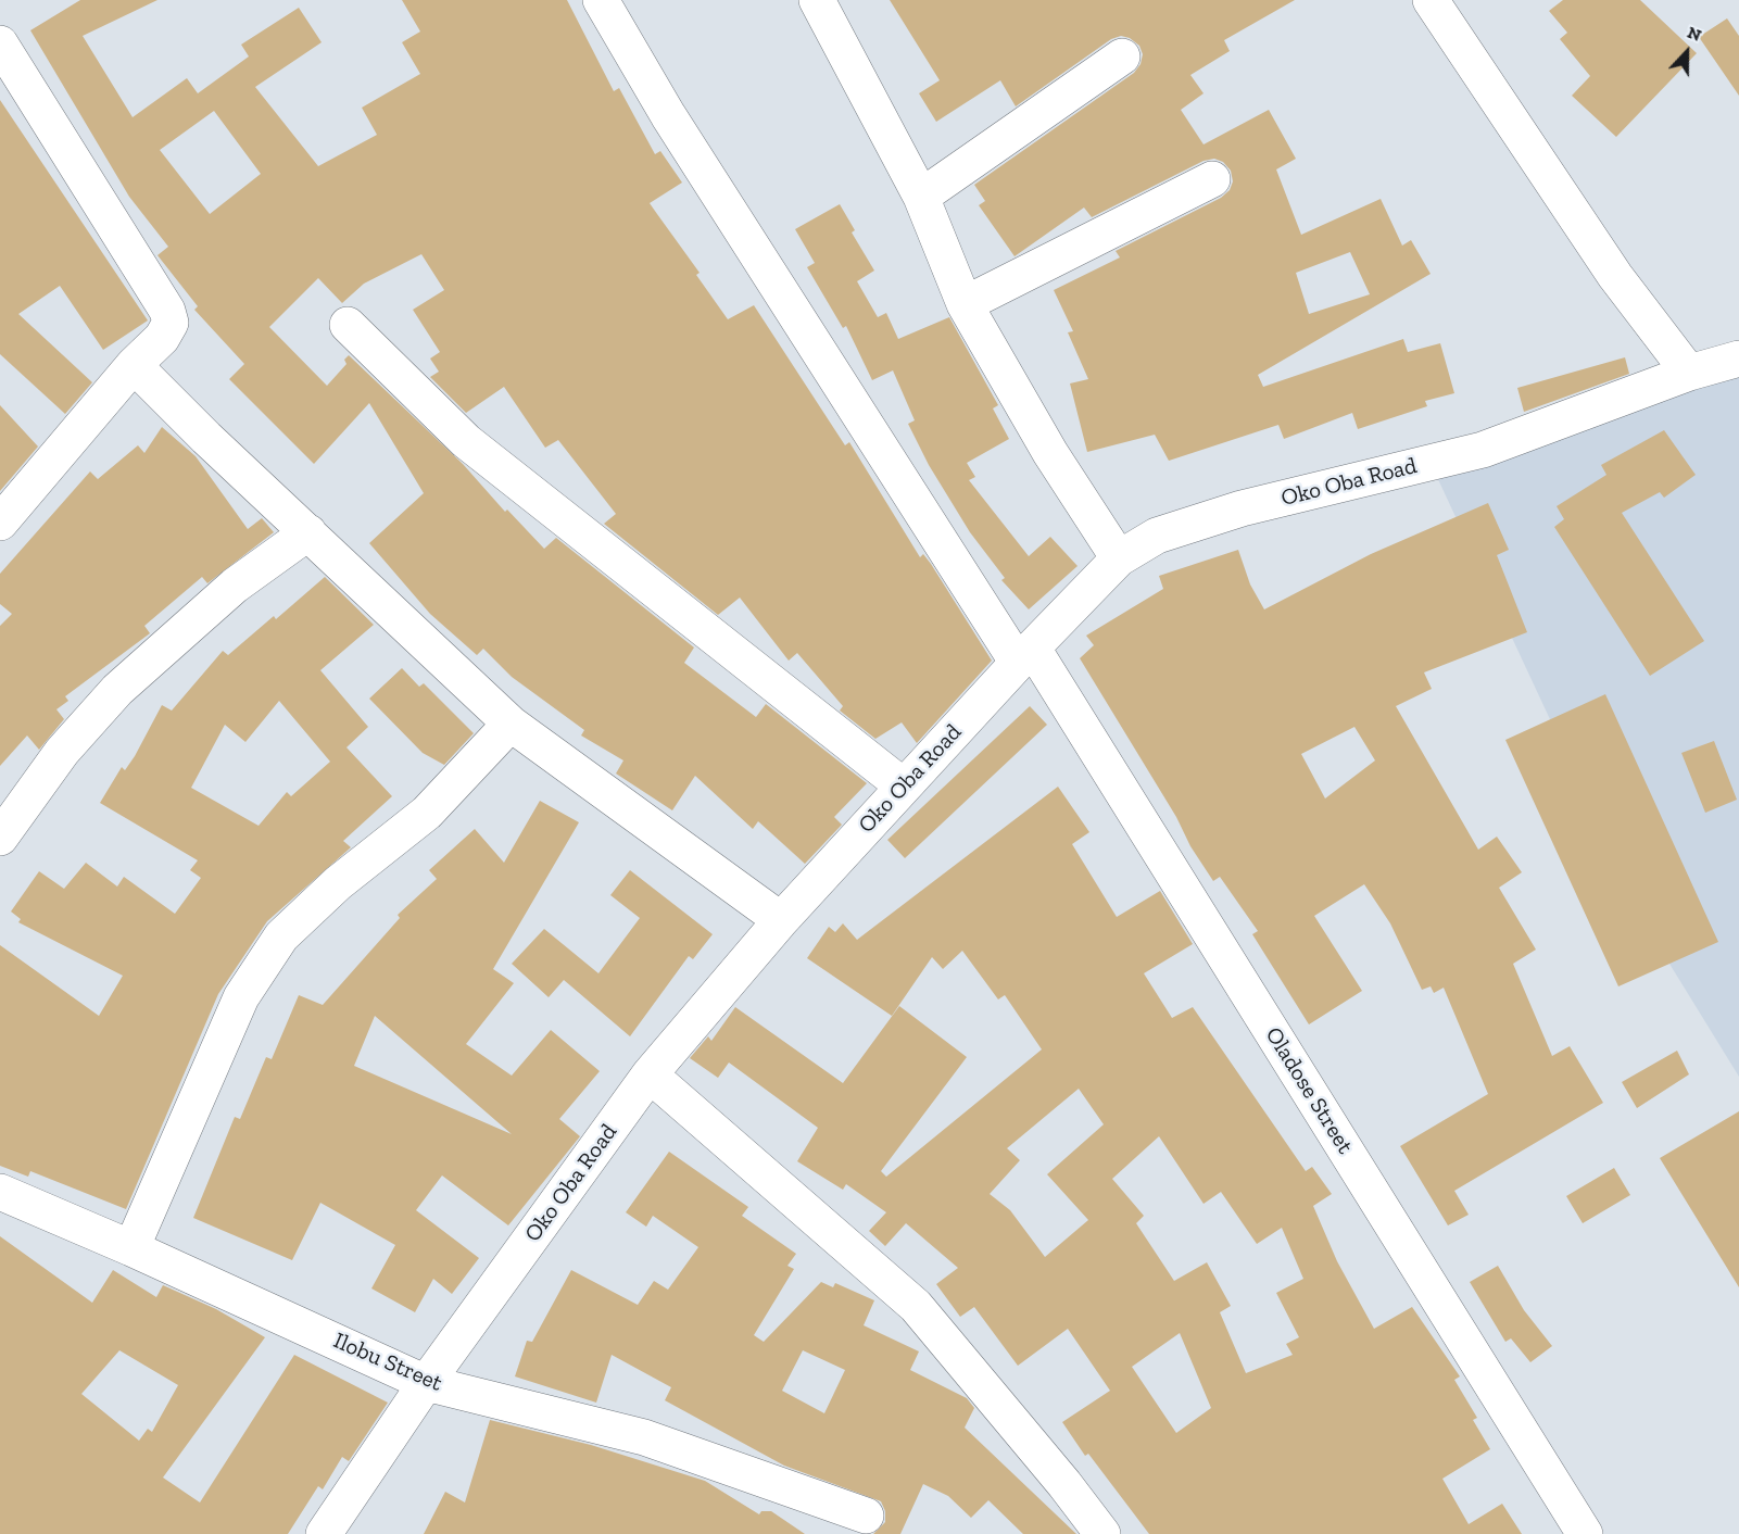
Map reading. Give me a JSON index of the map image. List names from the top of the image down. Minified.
{"streets":{"street":["Oko Oba Road","Oladose Street","Ilobu Street"]},"crossings":[["Oko Oba Road","Oladose Street"],["Oko Oba Road","Ilobu Street"]],"north":"top"}
